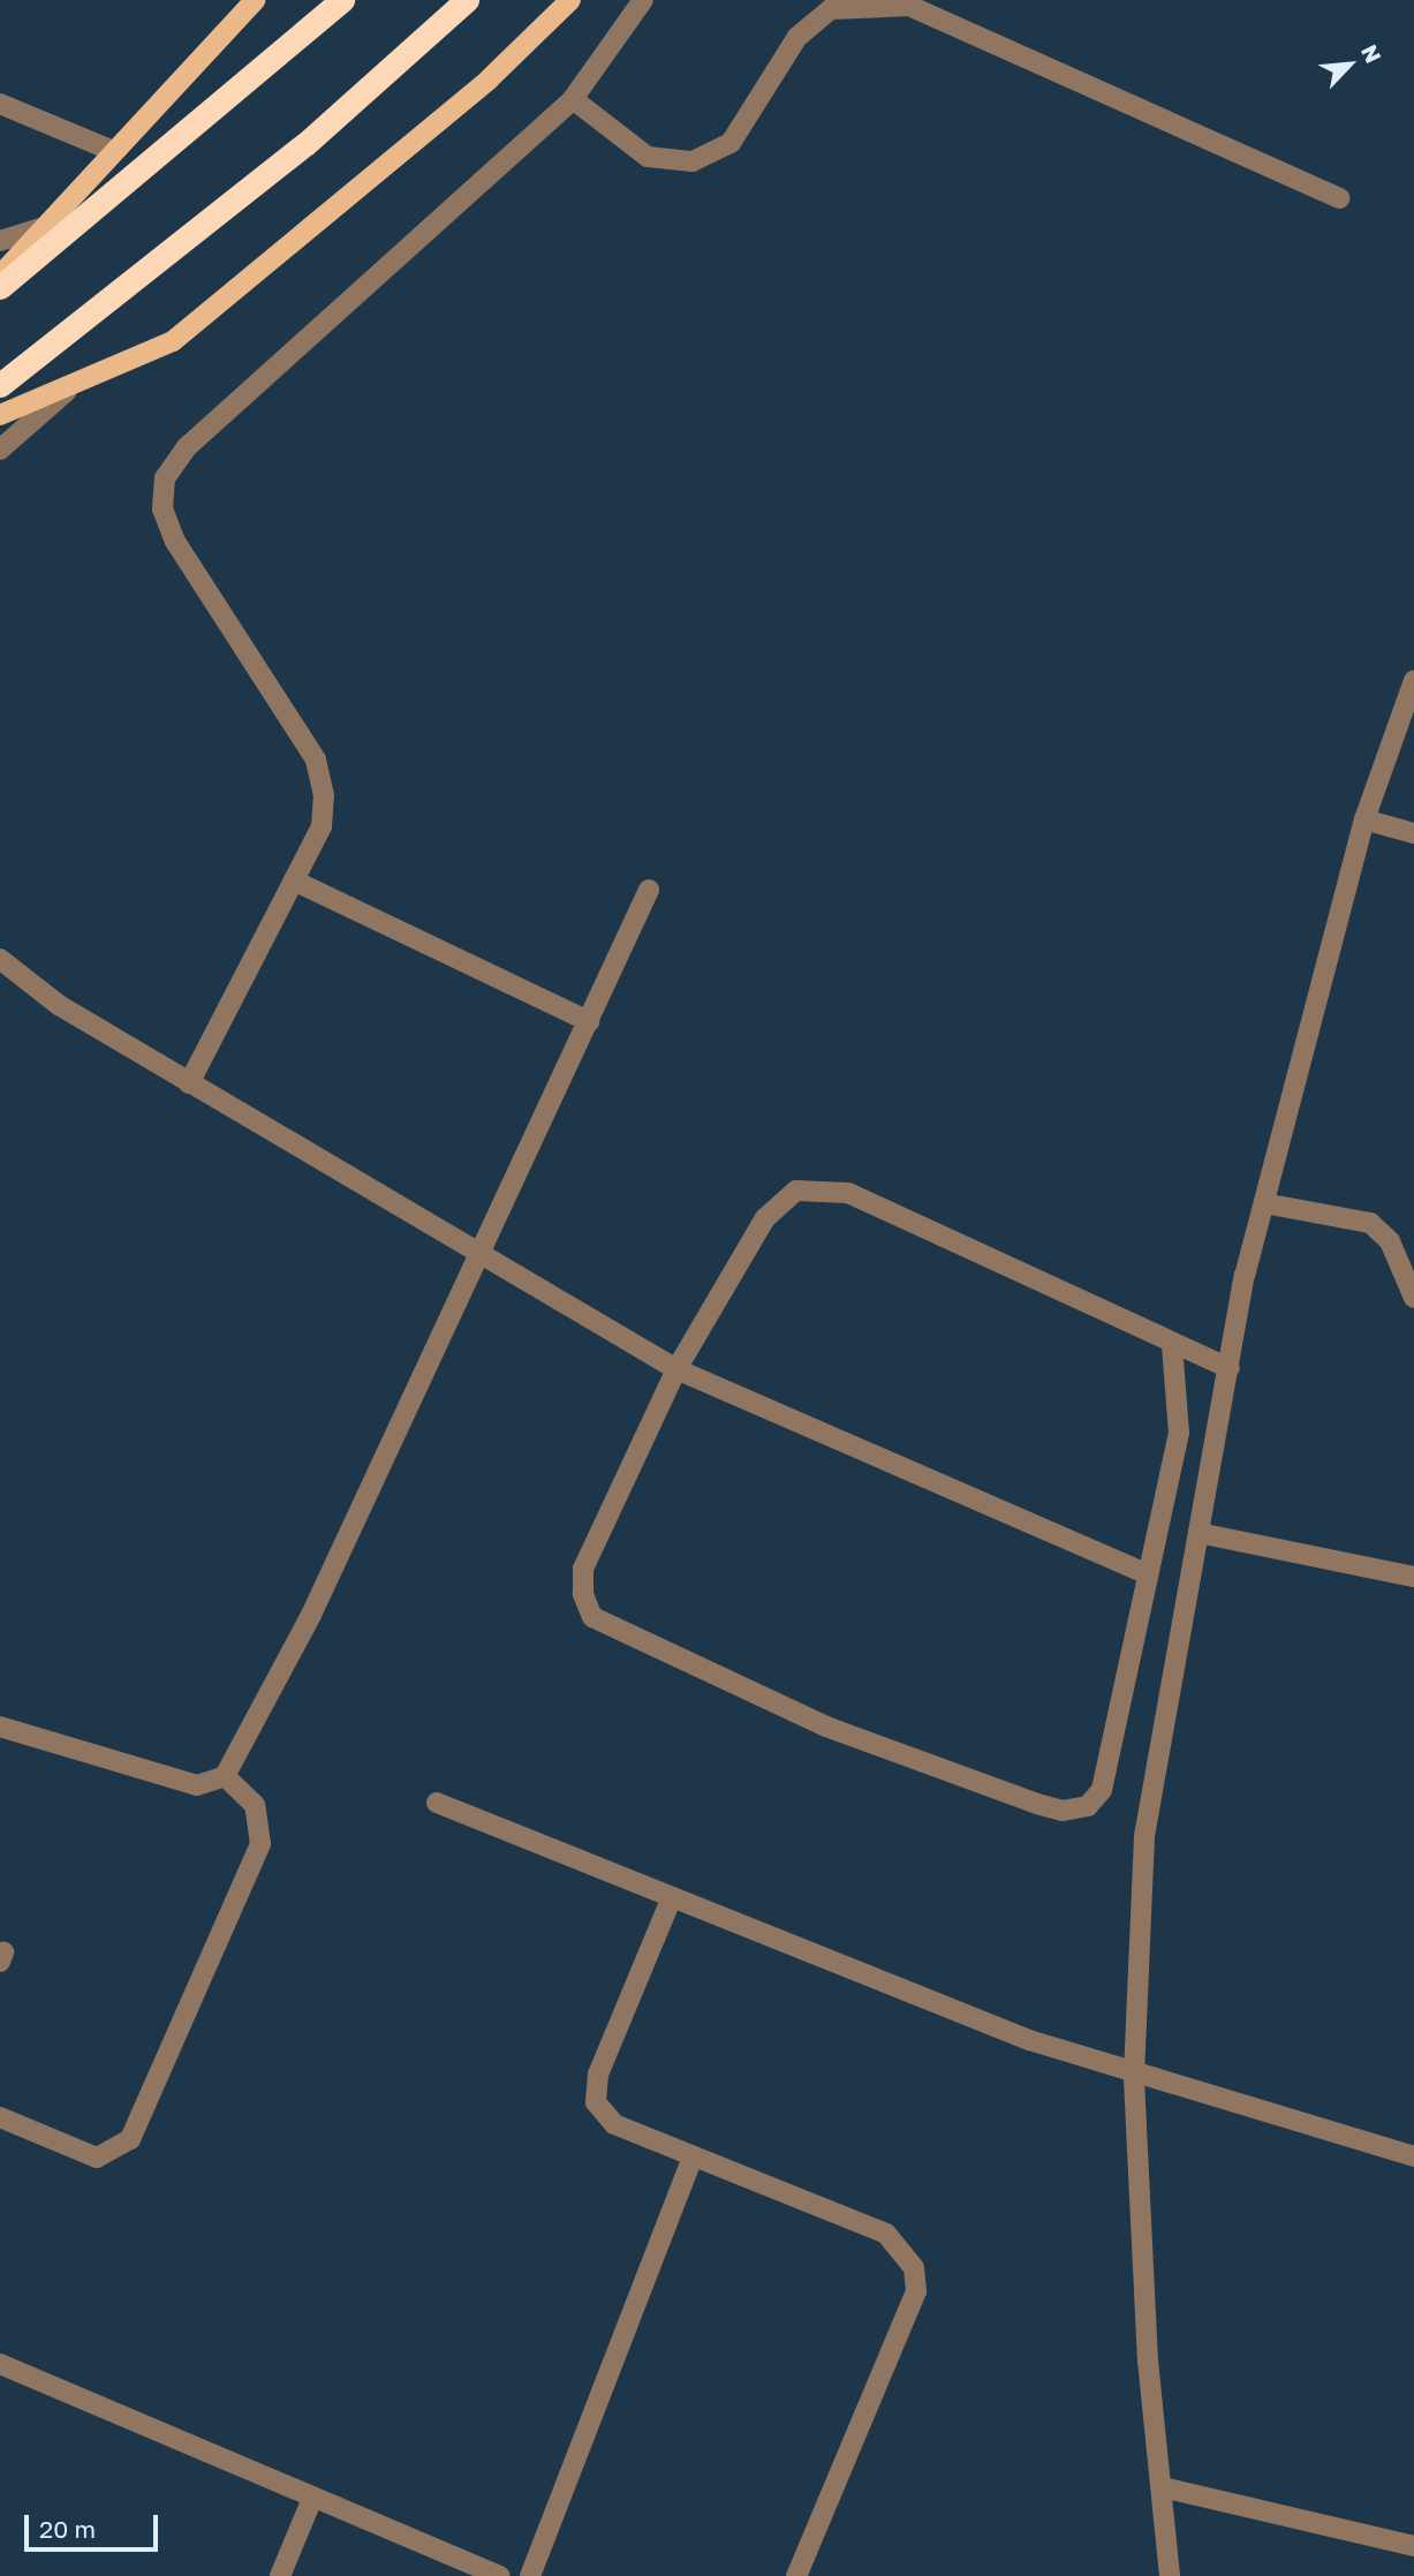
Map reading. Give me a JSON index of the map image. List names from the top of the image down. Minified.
{"scale_bar":"20 m","north":"top right"}
